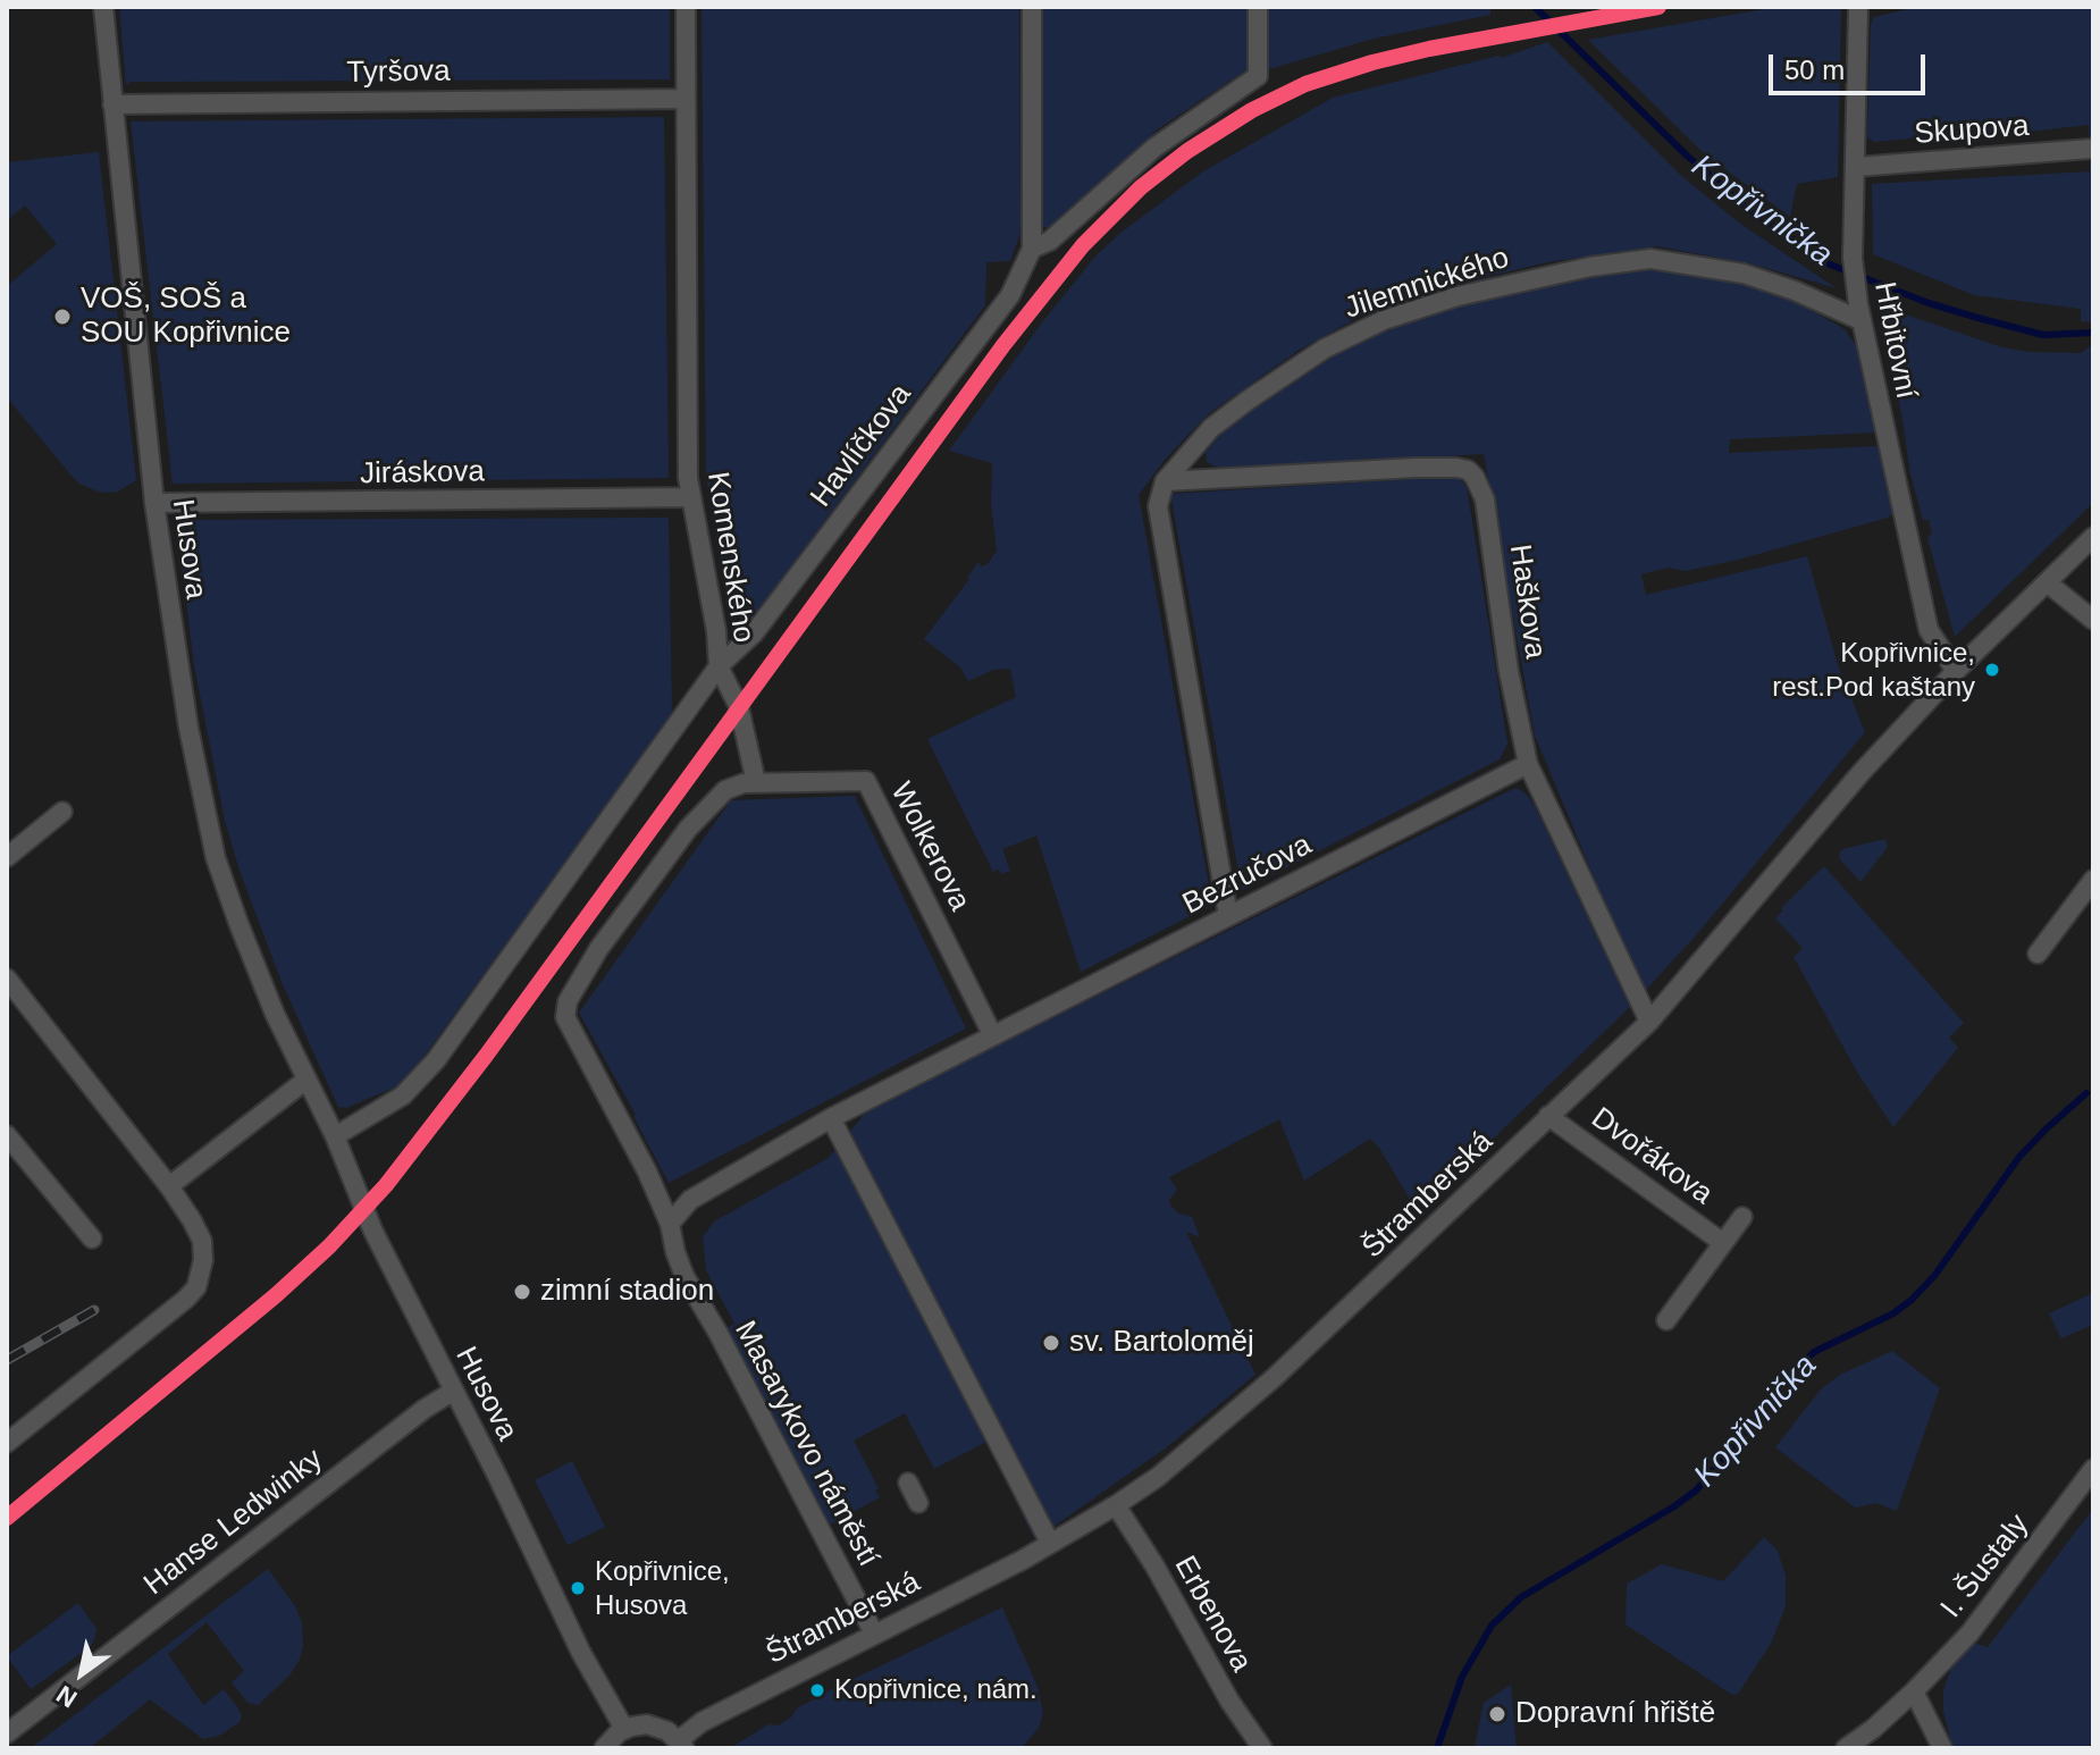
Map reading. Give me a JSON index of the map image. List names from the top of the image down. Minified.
{"streets":{"street":["Tyršova","Skupova","Jilemnického","Hřbitovní","Havlíčkova","Jiráskova","Husova","Komenského","Haškova","Wolkerova","Bezručova","Dvořákova","Štramberská","Masarykovo náměstí","Hanse Ledwinky","I. Šustaly","Erbenova"]},"crossings":[["Tyršova","Husova"],["Tyršova","Komenského"],["Skupova","Hřbitovní"],["Jilemnického","Hřbitovní"],["Jilemnického","Haškova"],["Hřbitovní","Štramberská"],["Havlíčkova","Komenského"],["Jiráskova","Husova"],["Jiráskova","Komenského"],["Husova","Komenského"],["Husova","Hanse Ledwinky"],["Haškova","Bezručova"],["Haškova","Štramberská"],["Wolkerova","Bezručova"],["Wolkerova","Masarykovo náměstí"],["Dvořákova","Štramberská"],["Štramberská","Masarykovo náměstí"],["Štramberská","Erbenova"]],"water":["Kopřivnička"],"places":["VOŠ, SOŠ a SOU Kopřivnice","Kopřivnice, rest.Pod kaštany","zimní stadion","sv. Bartoloměj","Kopřivnice, Husova","Kopřivnice, nám.","Dopravní hřiště"],"scale_bar":"50 m","north":"bottom left"}
